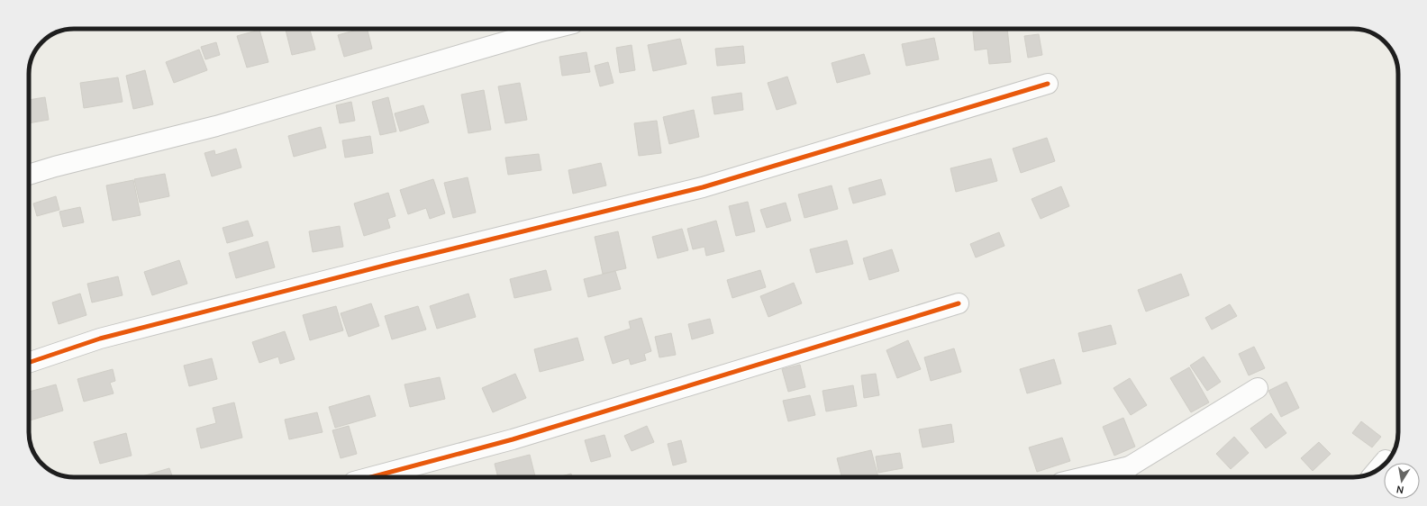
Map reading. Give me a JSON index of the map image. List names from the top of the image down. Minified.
{"north":"bottom"}
